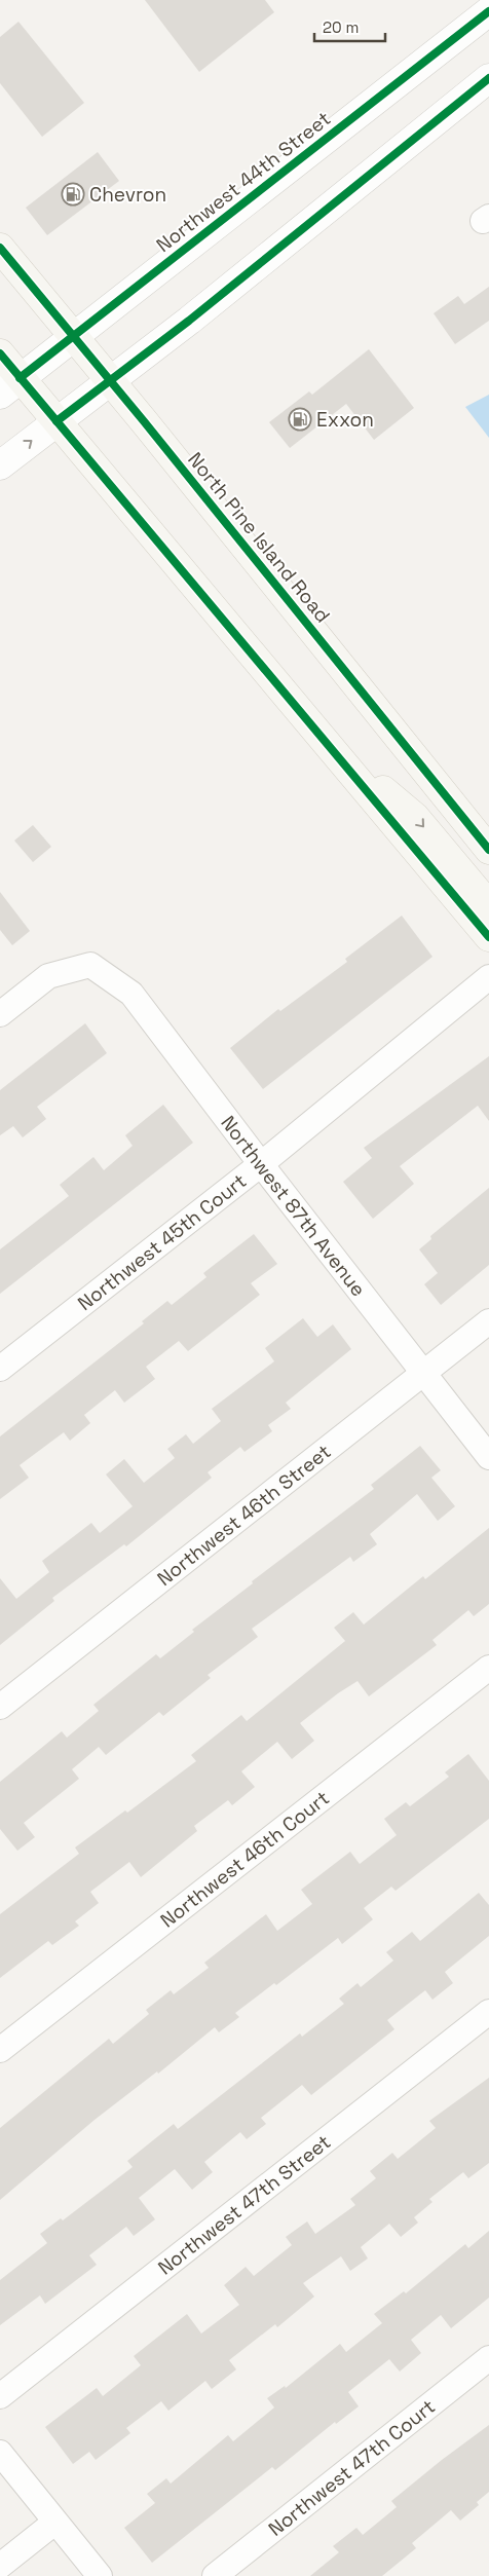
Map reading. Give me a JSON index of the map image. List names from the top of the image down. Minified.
{"streets":{"main road":["North Pine Island Road"],"street":["Northwest 44th Street","Northwest 87th Avenue","Northwest 45th Court","Northwest 46th Street","Northwest 46th Court","Northwest 47th Street","Northwest 47th Court"]},"crossings":[["Northwest 44th Street","North Pine Island Road"],["Northwest 87th Avenue","Northwest 45th Court"],["Northwest 87th Avenue","Northwest 46th Street"]],"places":{"fuel station":["Chevron","Exxon"]},"scale_bar":"20 m"}
